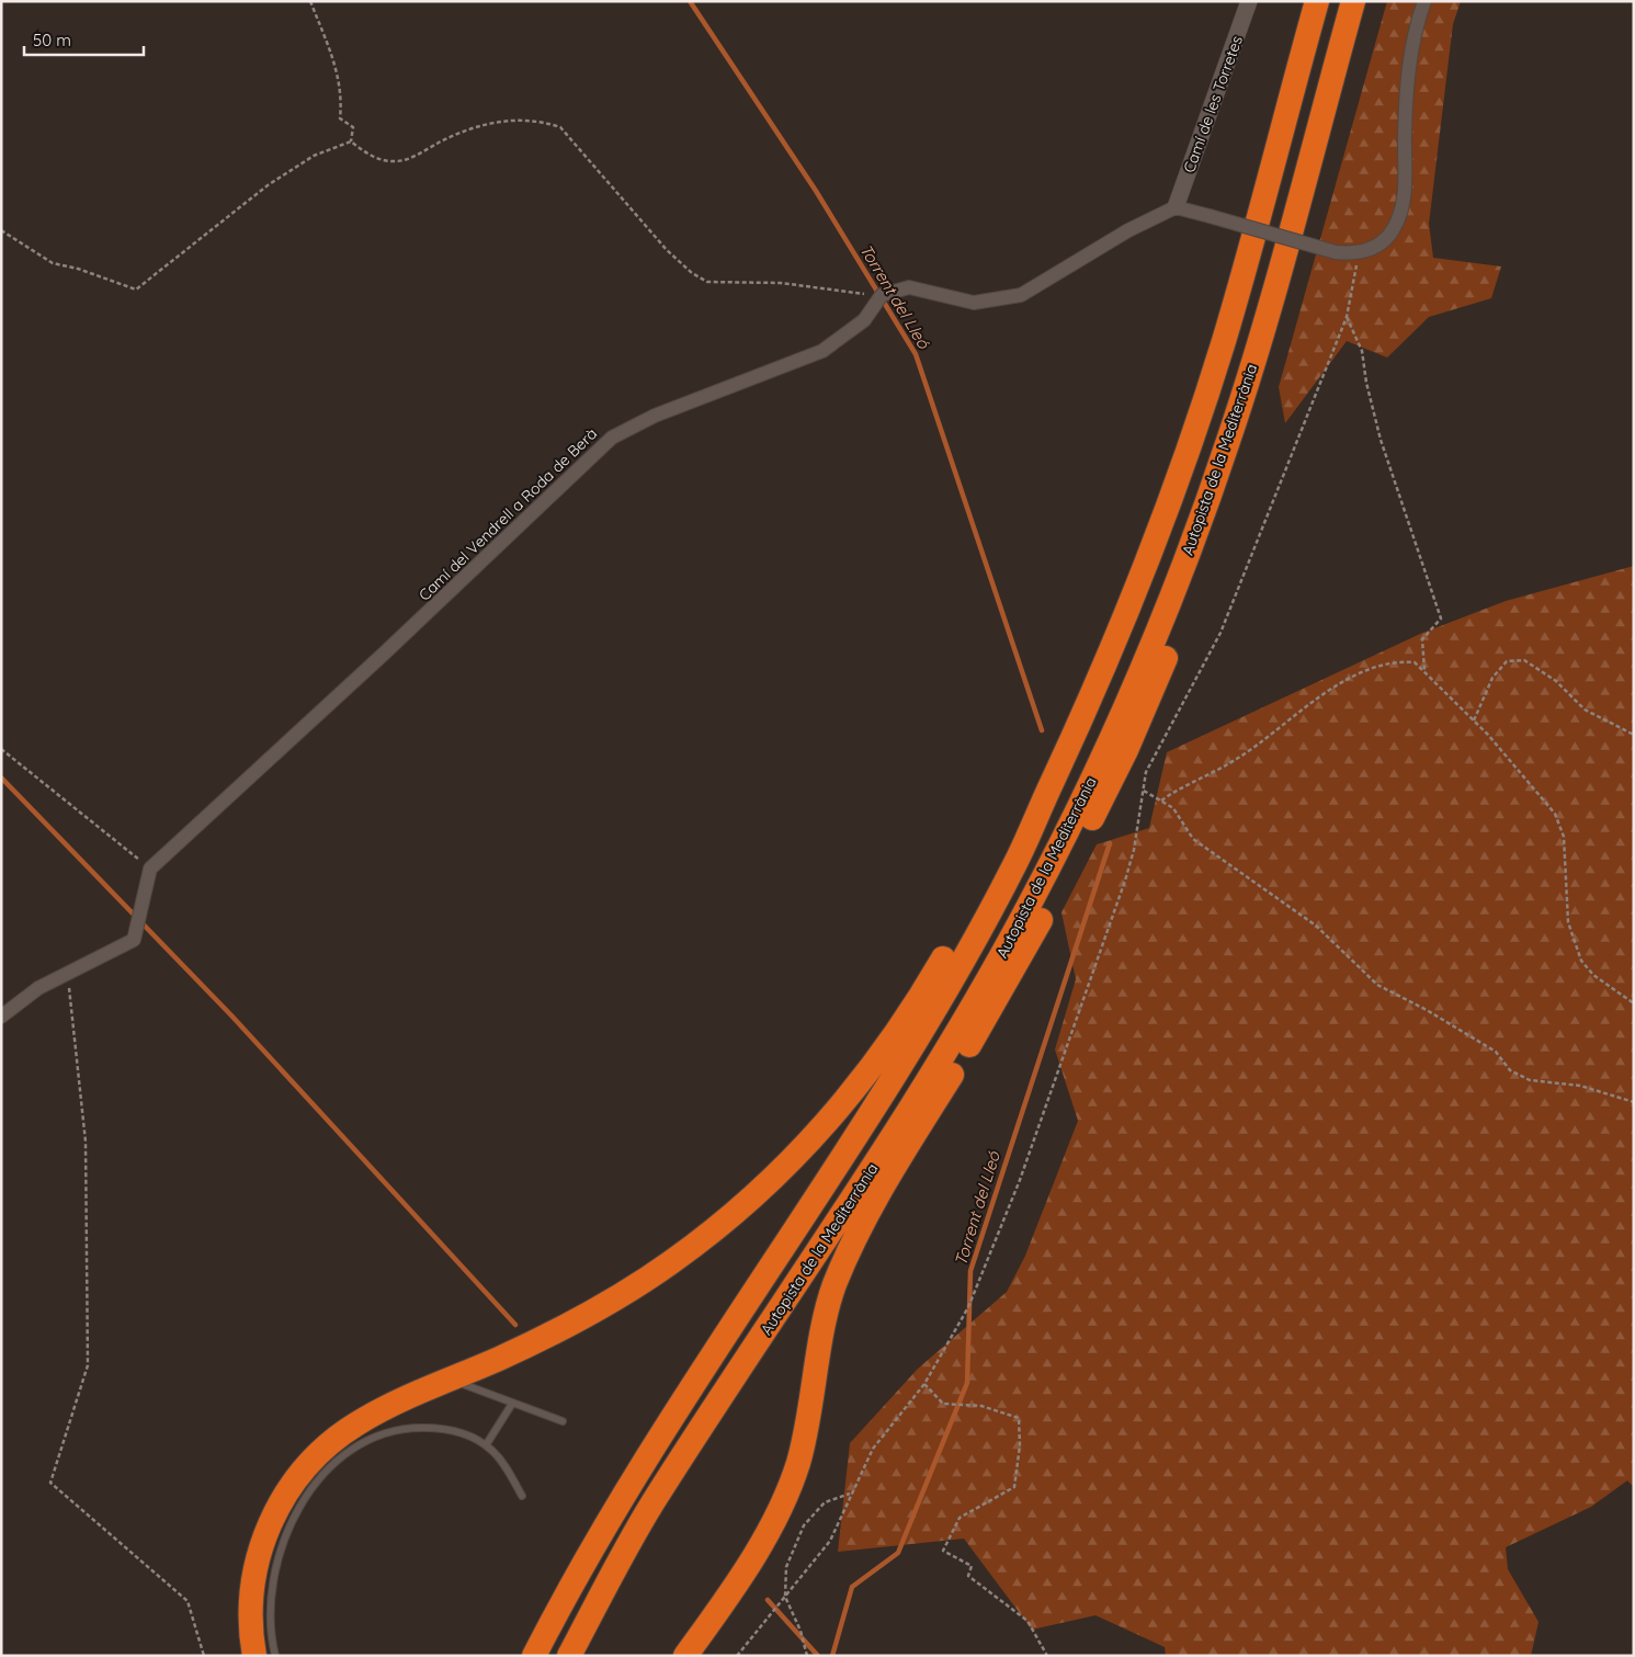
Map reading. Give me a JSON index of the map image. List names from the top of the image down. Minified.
{"streets":{"highway":["Autopista de la Mediterrània"],"street":["Camí de les Torretes","Camí del Vendrell a Roda de Berà"]},"water":["Torrent del Lleó"],"scale_bar":"50 m"}
